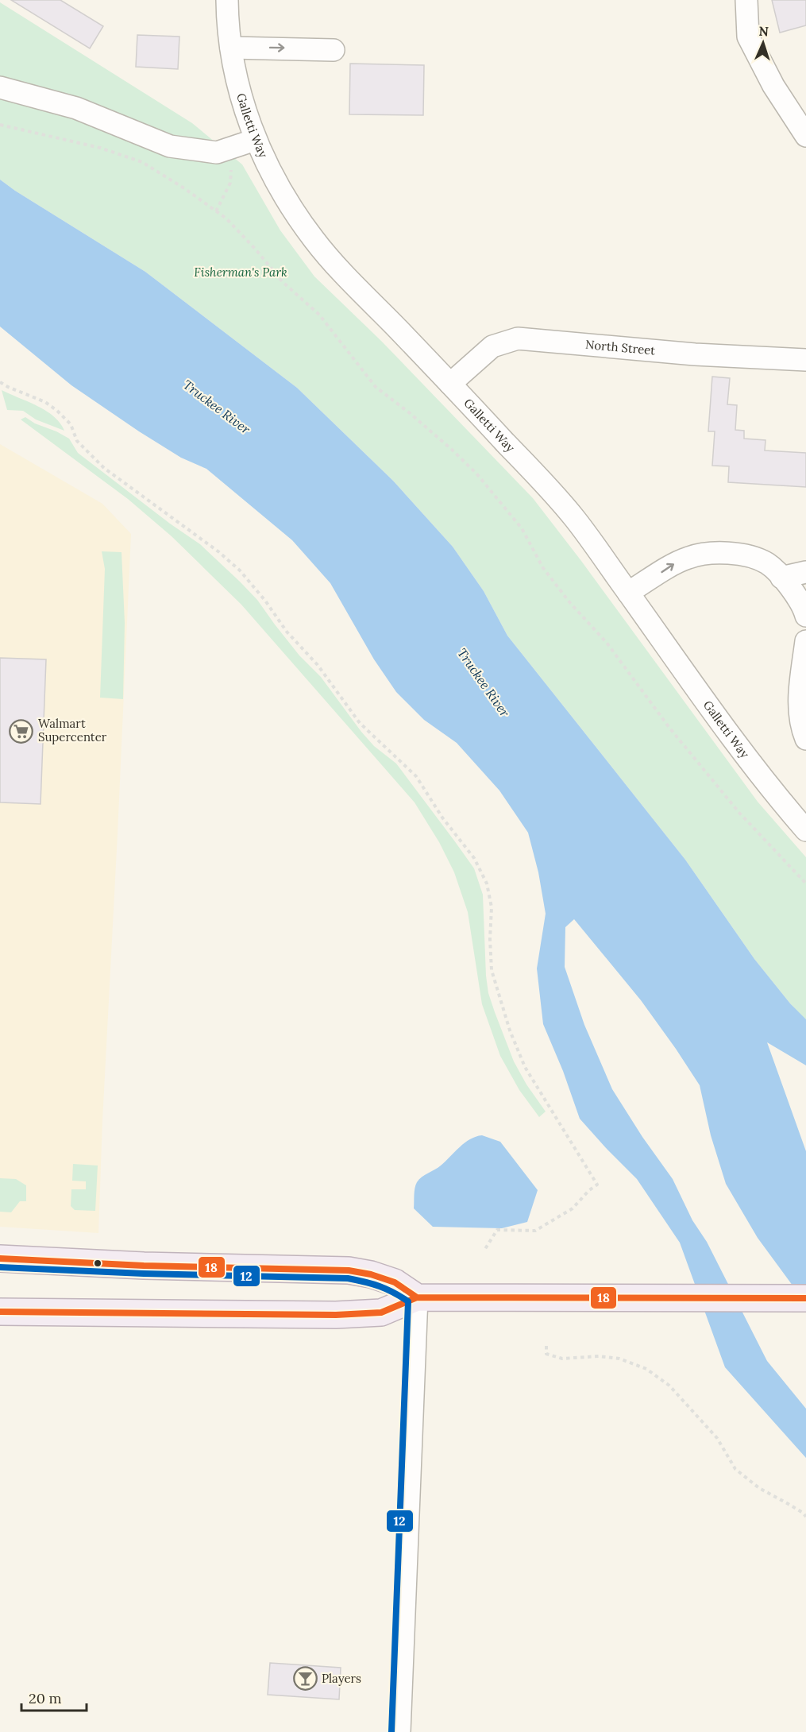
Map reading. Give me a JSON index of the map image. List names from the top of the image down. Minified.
{"streets":{"street":["Galletti Way","North Street"]},"crossings":[["Galletti Way","North Street"]],"water":["Truckee River"],"parks":["Fisherman's Park"],"places":{"supermarket":["Walmart Supercenter"],"bar":["Players"]},"lines":["transit line 18","transit line 12"],"scale_bar":"20 m","north":"top"}
